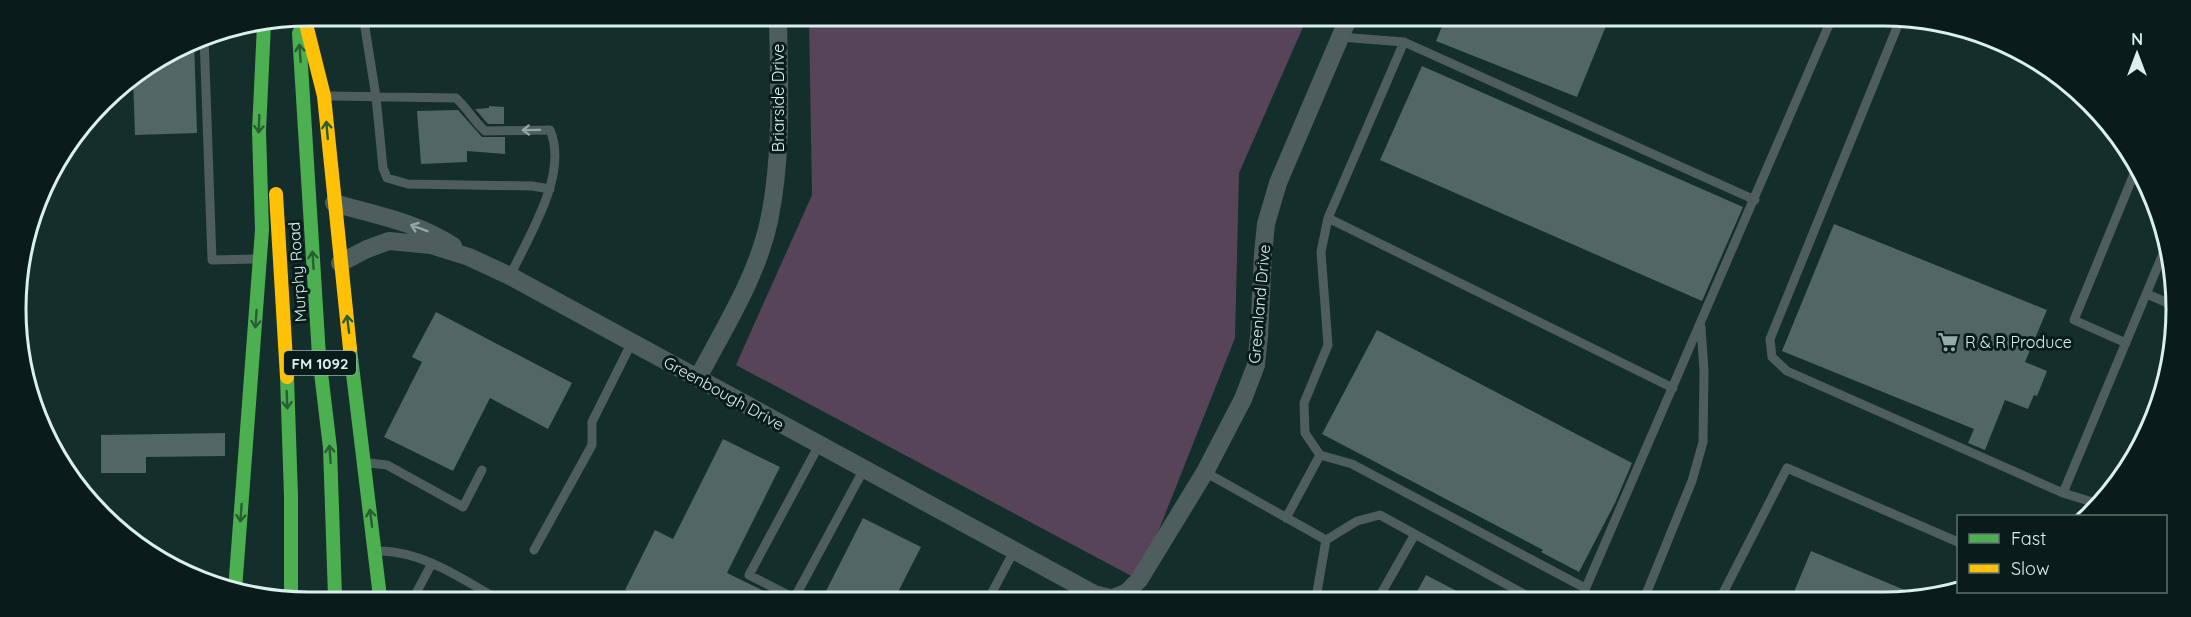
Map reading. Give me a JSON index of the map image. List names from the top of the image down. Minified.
{"streets":{"main road":["Murphy Road","FM 1092"],"street":["Briarside Drive","Greenland Drive","Greenbough Drive"]},"crossings":[["Briarside Drive","Greenbough Drive"],["Greenland Drive","Greenbough Drive"]],"places":{"supermarket":["R & R Produce"]},"legend":["Fast","Slow"],"north":"top"}
